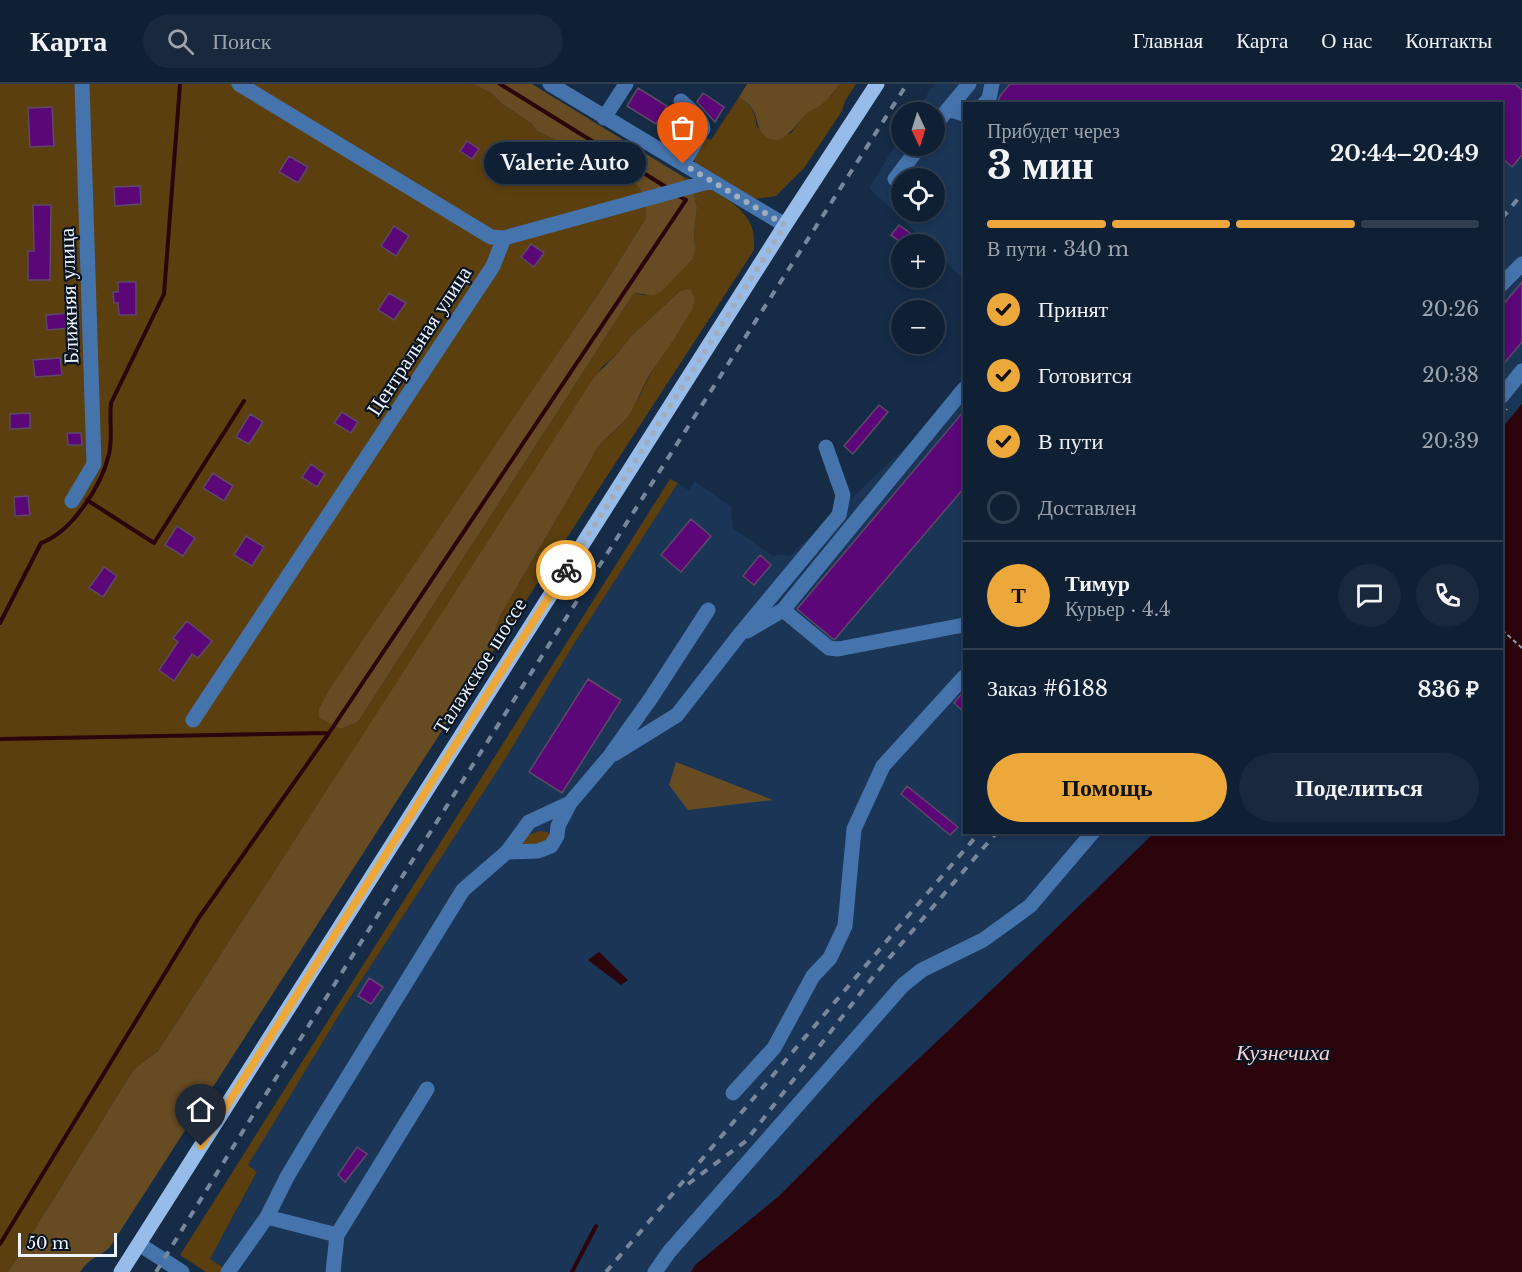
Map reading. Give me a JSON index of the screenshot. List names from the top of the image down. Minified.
{"streets":{"main road":["Талажское шоссе"],"street":["Ближняя улица","Центральная улица"]},"water":["Кузнечиха"],"places":["Valerie Auto"],"scale_bar":"50 m","north":"bottom","page":{"header":"Карта","search":"Поиск","nav":["Главная","Карта","О нас","Контакты"],"map_buttons":["+","−"],"heading":["3 мин","Прибудет через","20:44–20:49"],"panel":["Тимур","Курьер · 4.4","Заказ #6188","836 ₽"],"bubble":"Valerie Auto","bar":"В пути · 340 m","list":[["Принят","20:26"],["Готовится","20:38"],["В пути","20:39"],"Доставлен"],"round":"Т","buttons":["Помощь","Поделиться"],"scale":"50 m"}}
